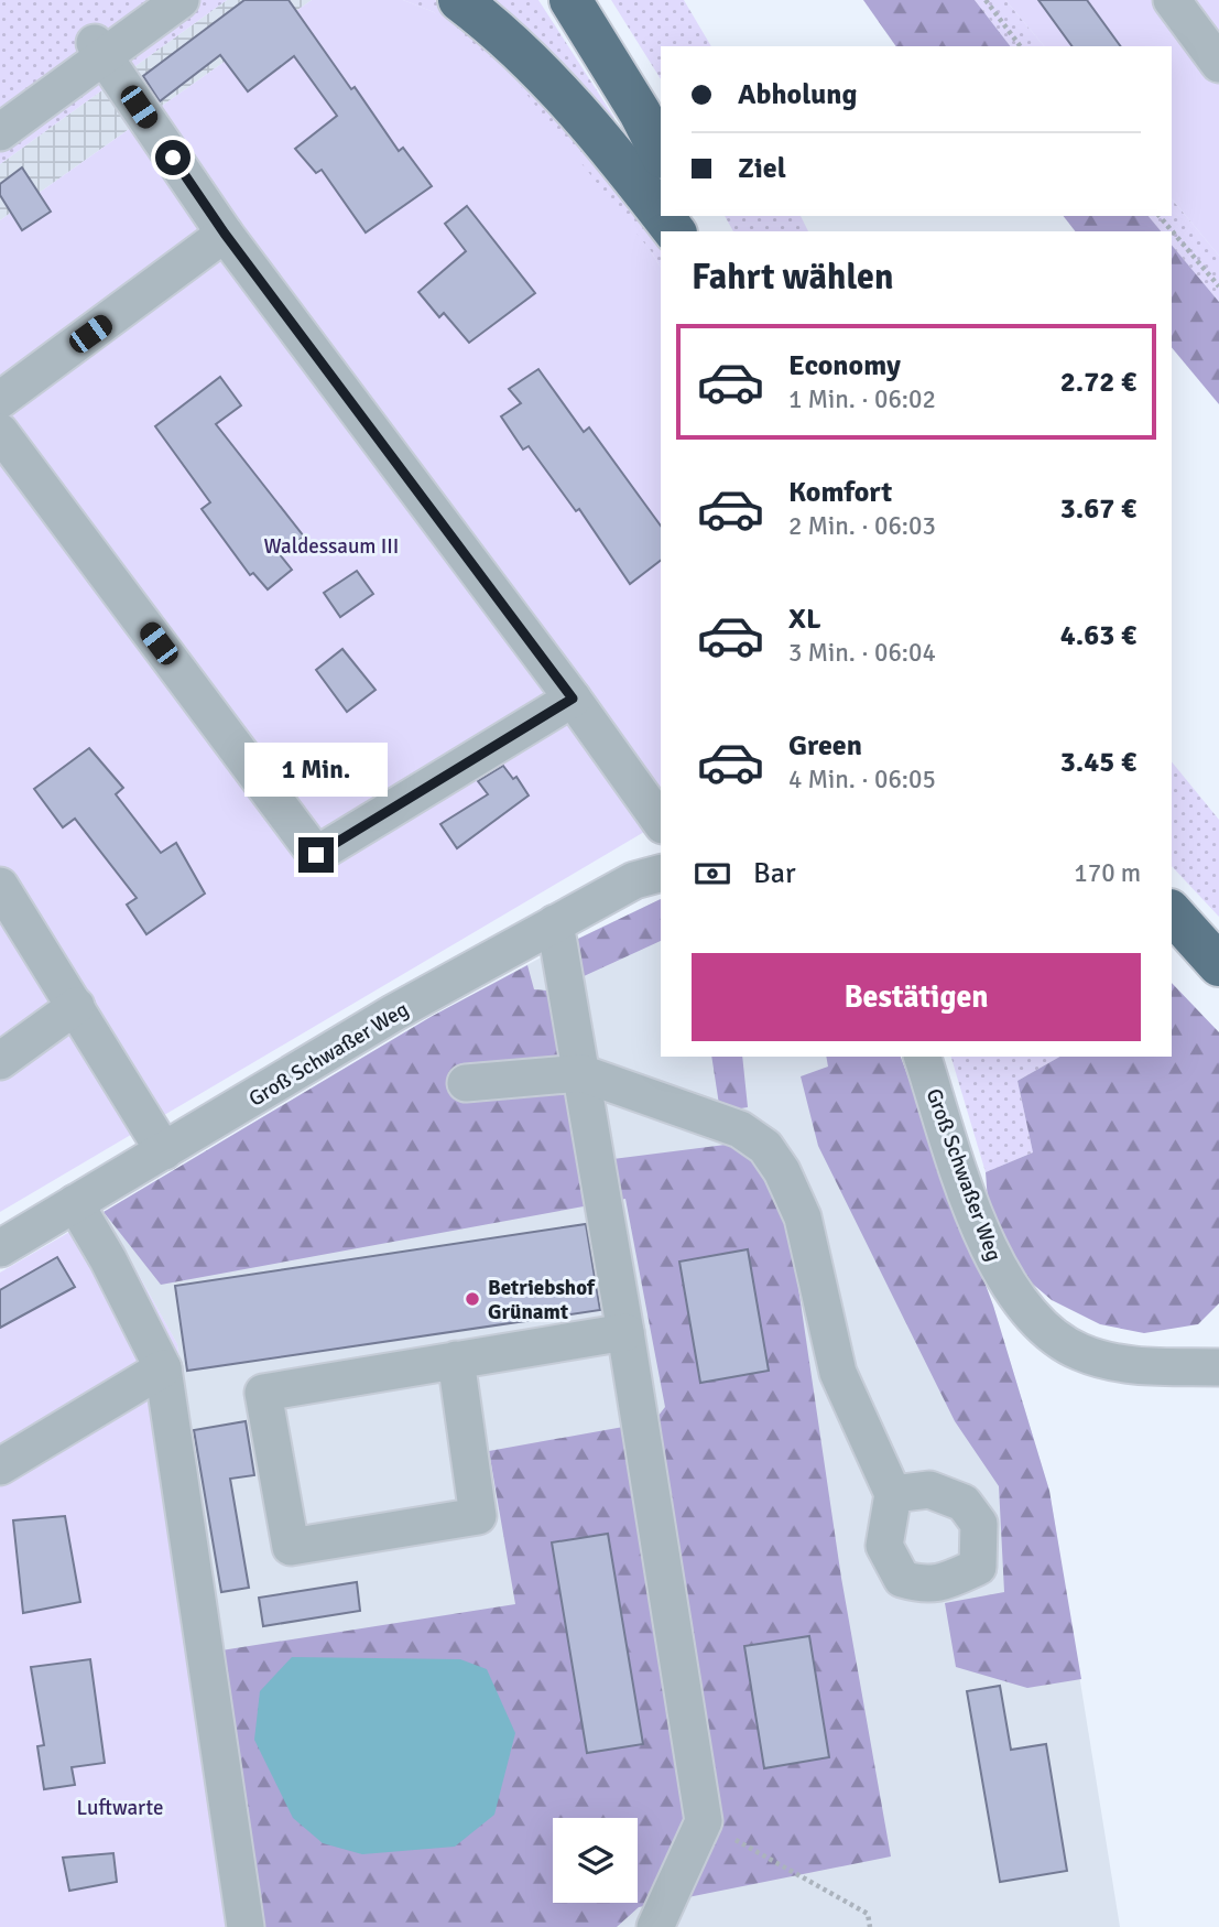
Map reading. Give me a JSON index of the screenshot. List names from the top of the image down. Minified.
{"streets":{"street":["Groß Schwaßer Weg"]},"parks":["Waldessaum III","Luftwarte"],"places":["Betriebshof Grünamt"],"page":{"banner":["Abholung","Ziel"],"heading":"Fahrt wählen","list":[{"name":"Economy","note":"1 Min. · 06:02","value":"2.72 €"},{"name":"Komfort","note":"2 Min. · 06:03","value":"3.67 €"},{"name":"XL","note":"3 Min. · 06:04","value":"4.63 €"},{"name":"Green","note":"4 Min. · 06:05","value":"3.45 €"}],"bubble":"1 Min.","pay":["Bar","170 m"],"buttons":"Bestätigen"}}
